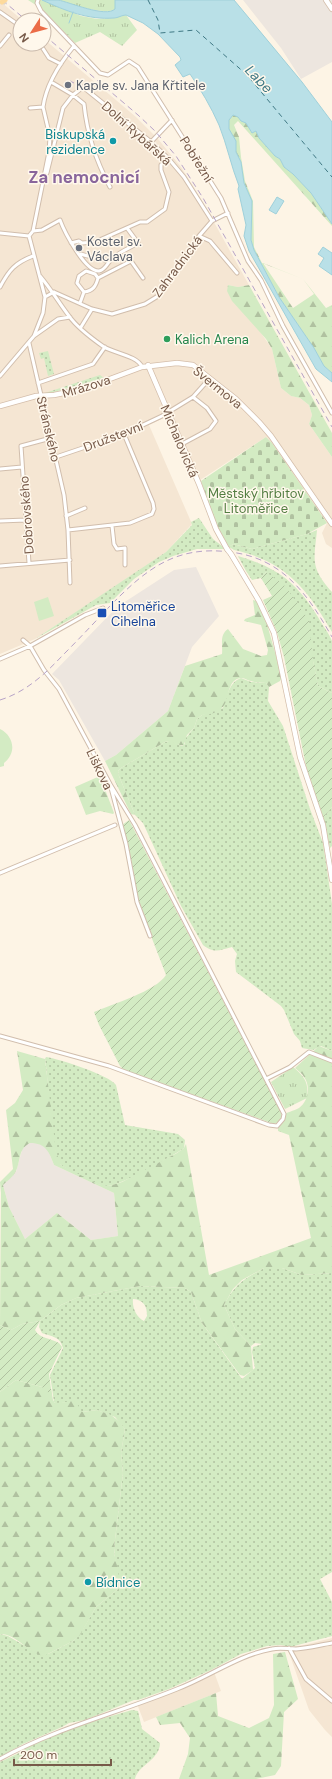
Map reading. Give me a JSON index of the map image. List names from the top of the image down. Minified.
{"streets":{"street":["Dolní Rybářská","Pobřežní","Zahradnická","Mrázova","Švermova","Stránského","Družstevní","Michalovická","Dobrovského","Liškova"]},"crossings":[["Dolní Rybářská","Zahradnická"],["Pobřežní","Zahradnická"],["Mrázova","Švermova"],["Mrázova","Stránského"],["Mrázova","Michalovická"],["Švermova","Michalovická"],["Stránského","Družstevní"],["Stránského","Dobrovského"],["Družstevní","Michalovická"]],"districts":["Za nemocnicí"],"water":["Labe"],"parks":["Městský hřbitov Litoměřice"],"places":{"other":["Kaple sv. Jana Křtitele","Biskupská rezidence","Kostel sv. Václava","Kalich Arena","Bídnice"],"transit":["Litoměřice Cihelna"]},"scale_bar":"200 m","north":"bottom left"}
